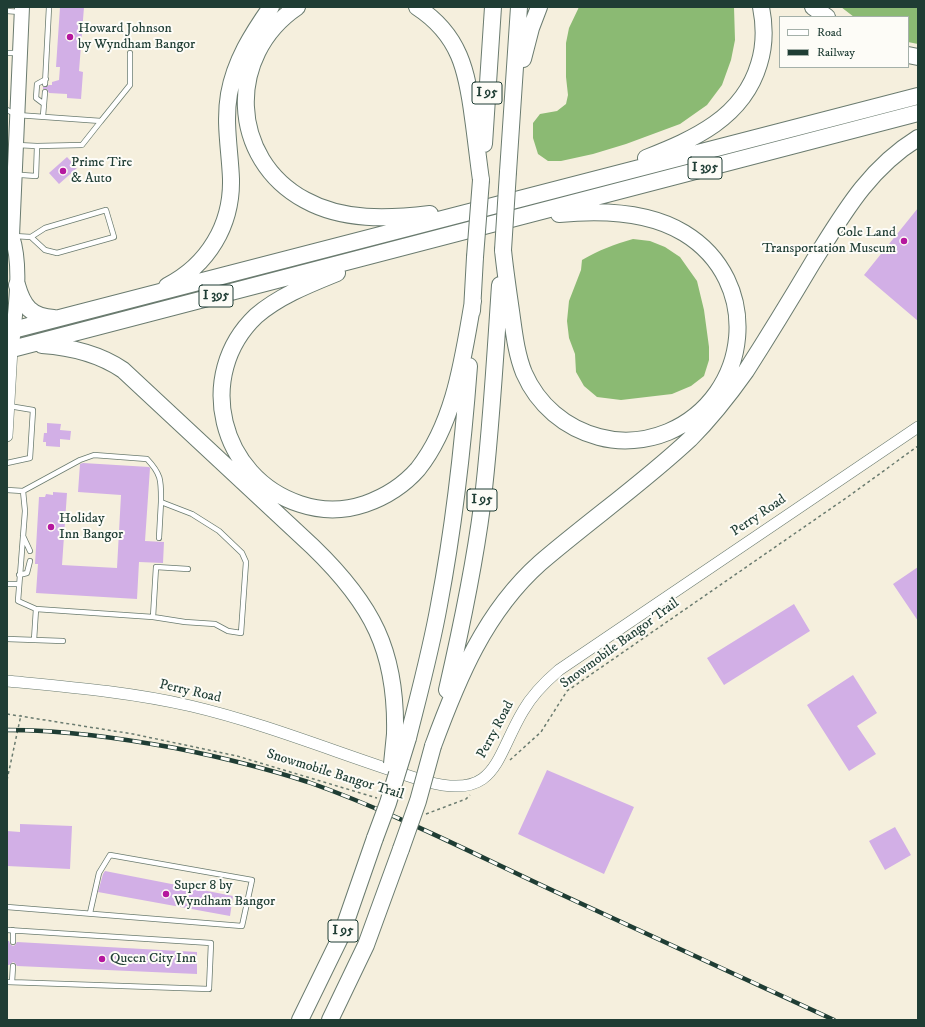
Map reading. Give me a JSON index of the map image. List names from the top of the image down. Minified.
{"streets":{"highway":["I 95","I 395"],"street":["Perry Road"],"path":["Snowmobile Bangor Trail"]},"places":["Howard Johnson by Wyndham Bangor","Prime Tire & Auto","Cole Land Transportation Museum","Holiday Inn Bangor","Super 8 by Wyndham Bangor","Queen City Inn"],"legend":["Road","Railway"]}
